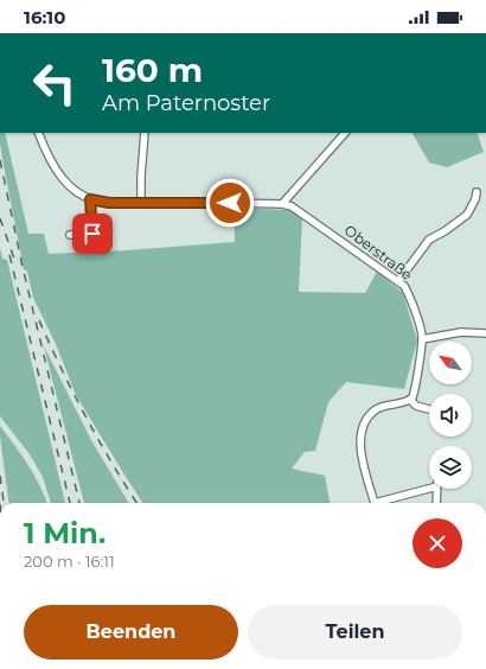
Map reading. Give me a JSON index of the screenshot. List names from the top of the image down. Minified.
{"streets":{"street":["Oberstraße"]},"north":"top left","page":{"status":"16:10","turn":["160 m","Am Paternoster"],"heading":["1 Min.","200 m · 16:11"],"buttons":["Beenden","Teilen"]}}
